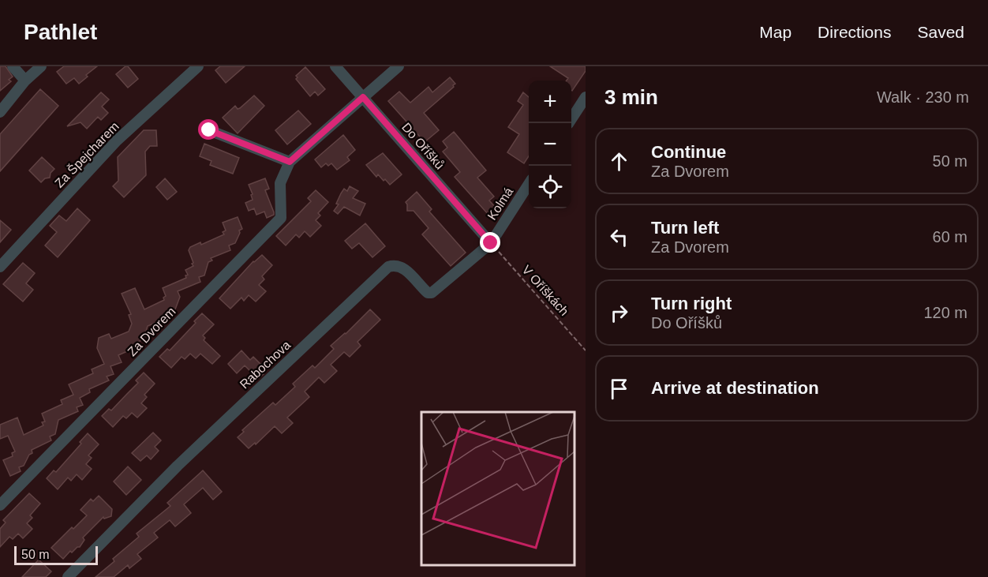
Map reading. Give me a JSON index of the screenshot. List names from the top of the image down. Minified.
{"streets":{"street":["Do Oříšků","Za Špejcharem","Kolmá","Za Dvorem","Rabochova"],"path":["V Oříškách"]},"crossings":[["Do Oříšků","Kolmá"],["Do Oříšků","V Oříškách"],["Do Oříšků","Za Dvorem"],["Do Oříšků","Rabochova"],["Kolmá","V Oříškách"],["Kolmá","Rabochova"],["V Oříškách","Rabochova"]],"scale_bar":"50 m","page":{"header":"Pathlet","nav":["Map","Directions","Saved"],"heading":["3 min","Walk · 230 m"],"map_buttons":["+","−"],"list":[["Continue","Za Dvorem","50 m"],["Turn left","Za Dvorem","60 m"],["Turn right","Do Oříšků","120 m"],"Arrive at destination"],"scale":"50 m"}}
